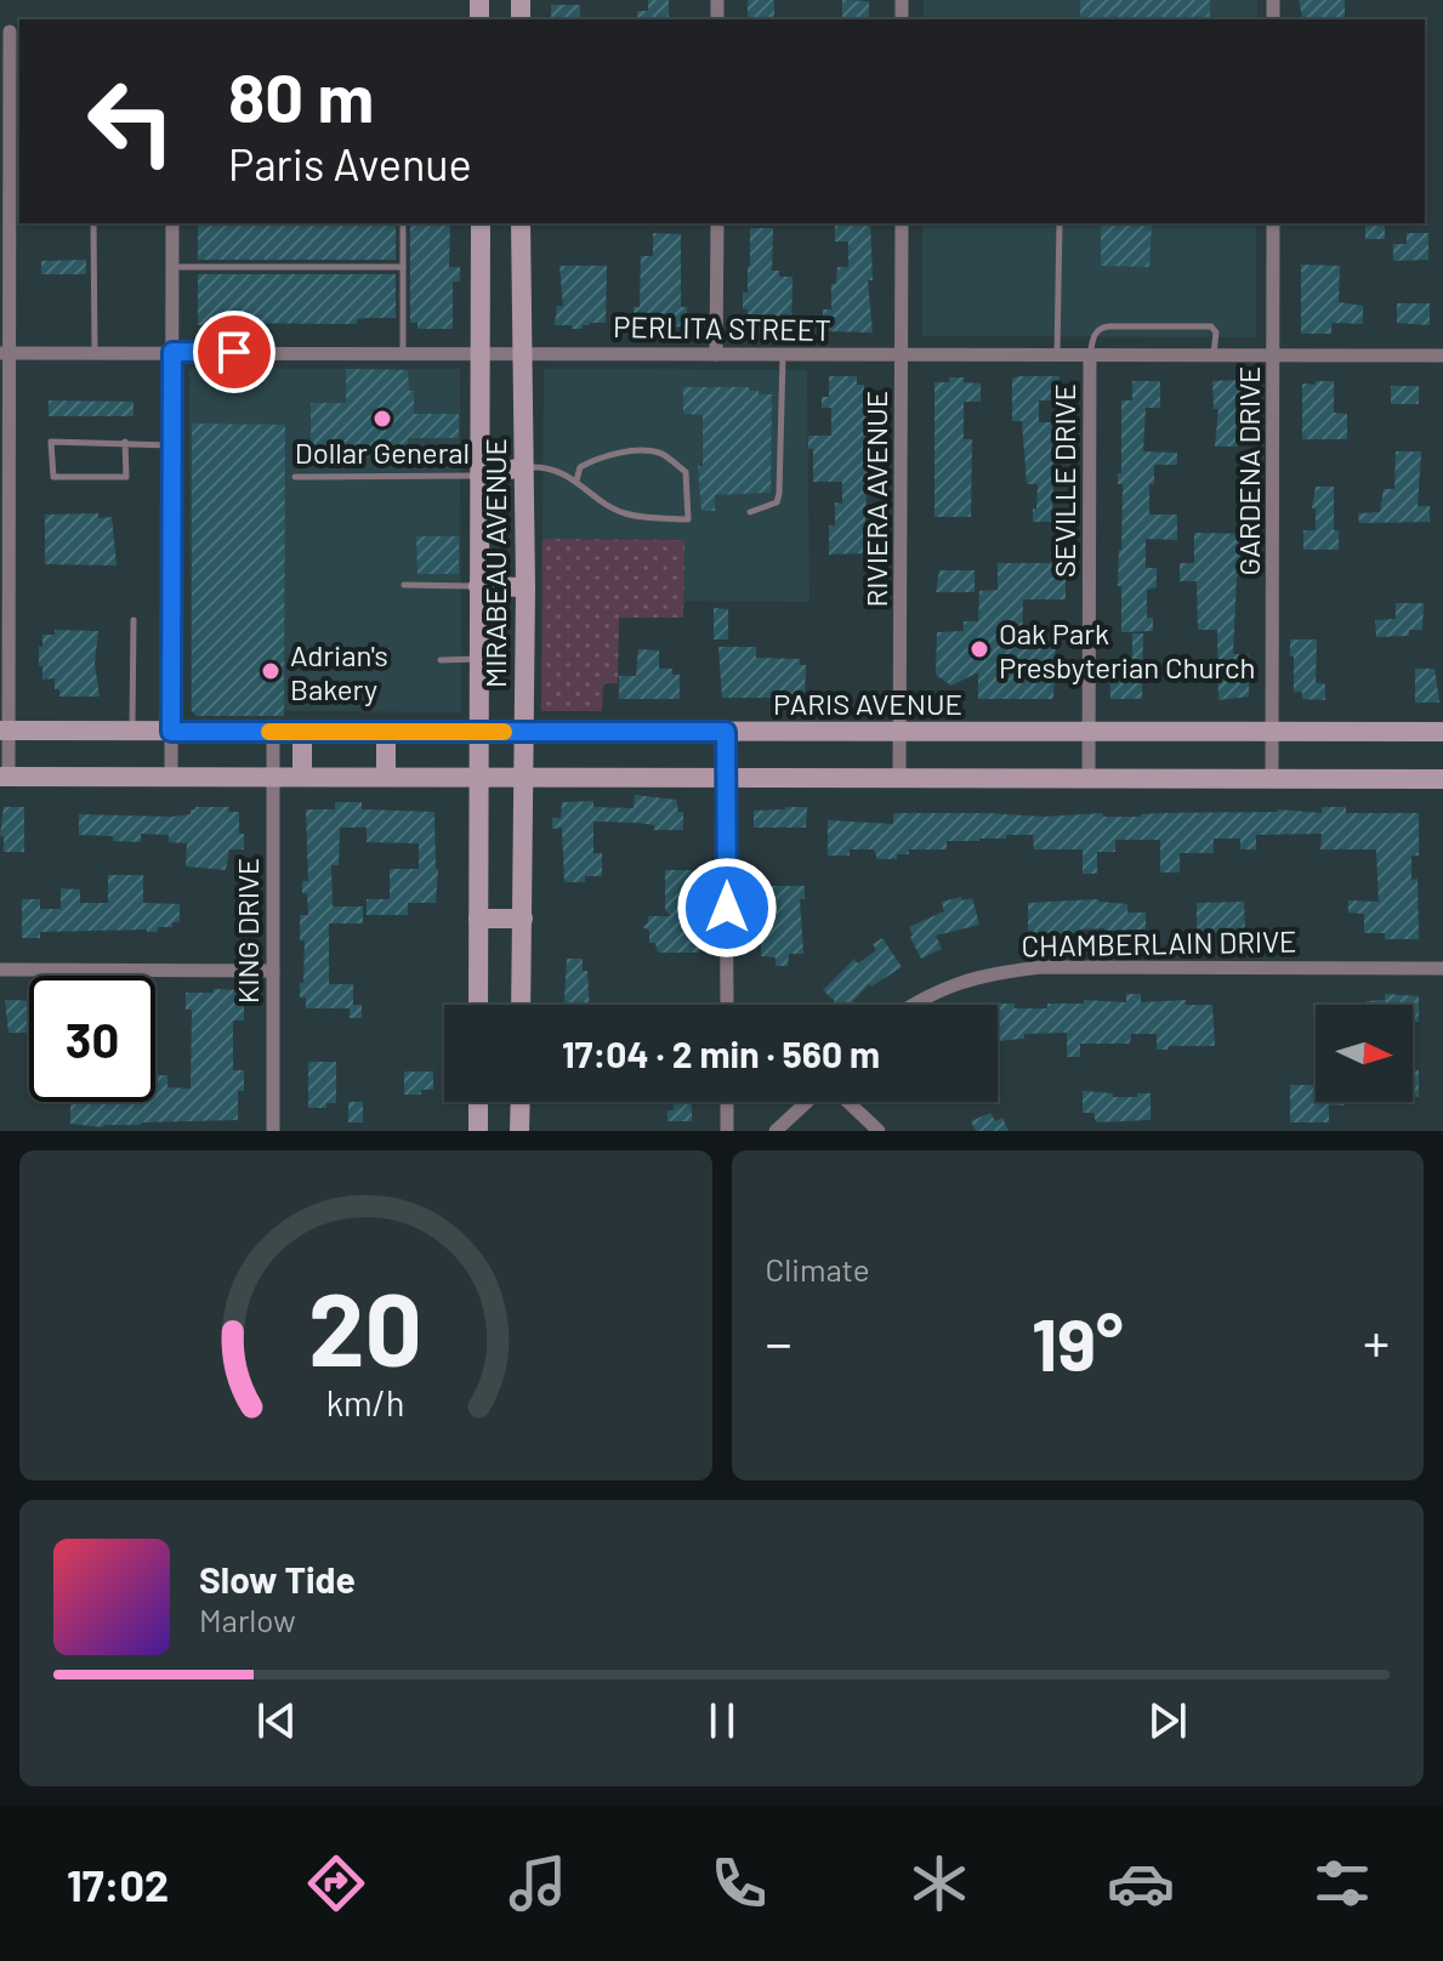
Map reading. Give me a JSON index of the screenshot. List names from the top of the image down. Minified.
{"streets":{"street":["PERLITA STREET","GARDENA DRIVE","SEVILLE DRIVE","RIVIERA AVENUE","MIRABEAU AVENUE","PARIS AVENUE","KING DRIVE","CHAMBERLAIN DRIVE"]},"crossings":[["PERLITA STREET","GARDENA DRIVE"],["PERLITA STREET","SEVILLE DRIVE"],["PERLITA STREET","RIVIERA AVENUE"],["PERLITA STREET","MIRABEAU AVENUE"],["GARDENA DRIVE","PARIS AVENUE"],["SEVILLE DRIVE","PARIS AVENUE"],["RIVIERA AVENUE","PARIS AVENUE"],["MIRABEAU AVENUE","PARIS AVENUE"],["PARIS AVENUE","KING DRIVE"]],"places":["Dollar General","Oak Park Presbyterian Church","Adrian's Bakery"],"north":"right","page":{"turn":["80 m","Paris Avenue"],"limit":"30","trip":"17:04 · 2 min · 560 m","tile":"Climate","heat":["−","19°","+"],"song":["Slow Tide","Marlow"],"tabs":"17:02","gauge":["20","km/h"]}}
